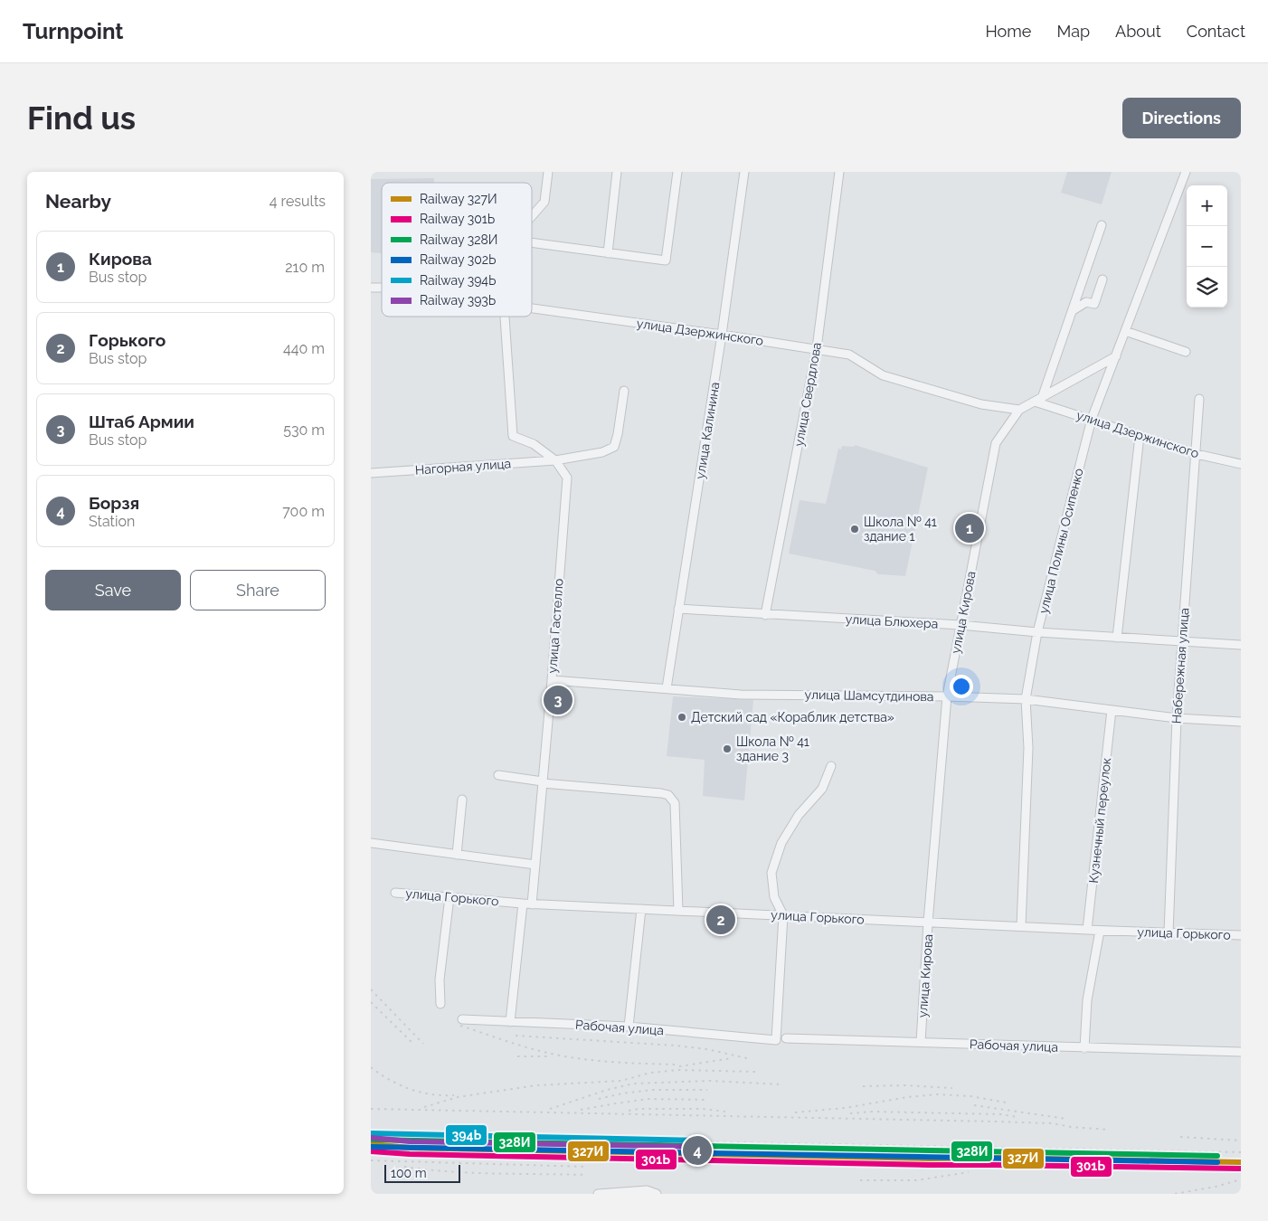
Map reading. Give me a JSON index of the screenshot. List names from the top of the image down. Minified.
{"streets":{"street":["улица Дзержинского","улица Свердлова","улица Калинина","Нагорная улица","улица Полины Осипенко","улица Кирова","улица Блюхера","улица Гастелло","Набережная улица","улица Шамсутдинова","Кузнечный переулок","улица Горького","Рабочая улица"]},"crossings":[["улица Дзержинского","улица Свердлова"],["улица Дзержинского","улица Калинина"],["улица Дзержинского","улица Полины Осипенко"],["улица Дзержинского","улица Кирова"],["улица Дзержинского","Набережная улица"],["улица Свердлова","улица Блюхера"],["улица Калинина","улица Блюхера"],["улица Калинина","улица Шамсутдинова"],["Нагорная улица","улица Гастелло"],["улица Полины Осипенко","улица Кирова"],["улица Полины Осипенко","улица Блюхера"],["улица Полины Осипенко","улица Шамсутдинова"],["улица Полины Осипенко","улица Горького"],["улица Кирова","улица Блюхера"],["улица Кирова","улица Шамсутдинова"],["улица Кирова","улица Горького"],["улица Кирова","Рабочая улица"],["улица Блюхера","Набережная улица"],["улица Гастелло","улица Шамсутдинова"],["улица Гастелло","улица Горького"],["улица Гастелло","Рабочая улица"],["Набережная улица","улица Шамсутдинова"],["Набережная улица","улица Горького"],["улица Шамсутдинова","Кузнечный переулок"],["Кузнечный переулок","улица Горького"],["улица Горького","Рабочая улица"]],"places":["Школа № 41 здание 1","Детский сад «Кораблик детства»","Школа № 41 здание 3"],"lines":["rail line 394Ь","rail line 393Ь","rail line 328И","rail line 327И","rail line 302Ь","rail line 301Ь"],"legend":["Railway 327И","Railway 301Ь","Railway 328И","Railway 302Ь","Railway 394Ь","Railway 393Ь"],"scale_bar":"100 m","page":{"header":"Turnpoint","nav":["Home","Map","About","Contact"],"buttons":["Directions",["Save","Share"]],"title":"Find us","heading":["Nearby","4 results"],"map_buttons":["+","−"],"list":[{"mark":"1","name":"Кирова","note":"Bus stop","value":"210 m"},{"mark":"2","name":"Горького","note":"Bus stop","value":"440 m"},{"mark":"3","name":"Штаб Армии","note":"Bus stop","value":"530 m"},{"mark":"4","name":"Борзя","note":"Station","value":"700 m"}],"pins":["1","3","2","4"],"scale":"100 m"}}
